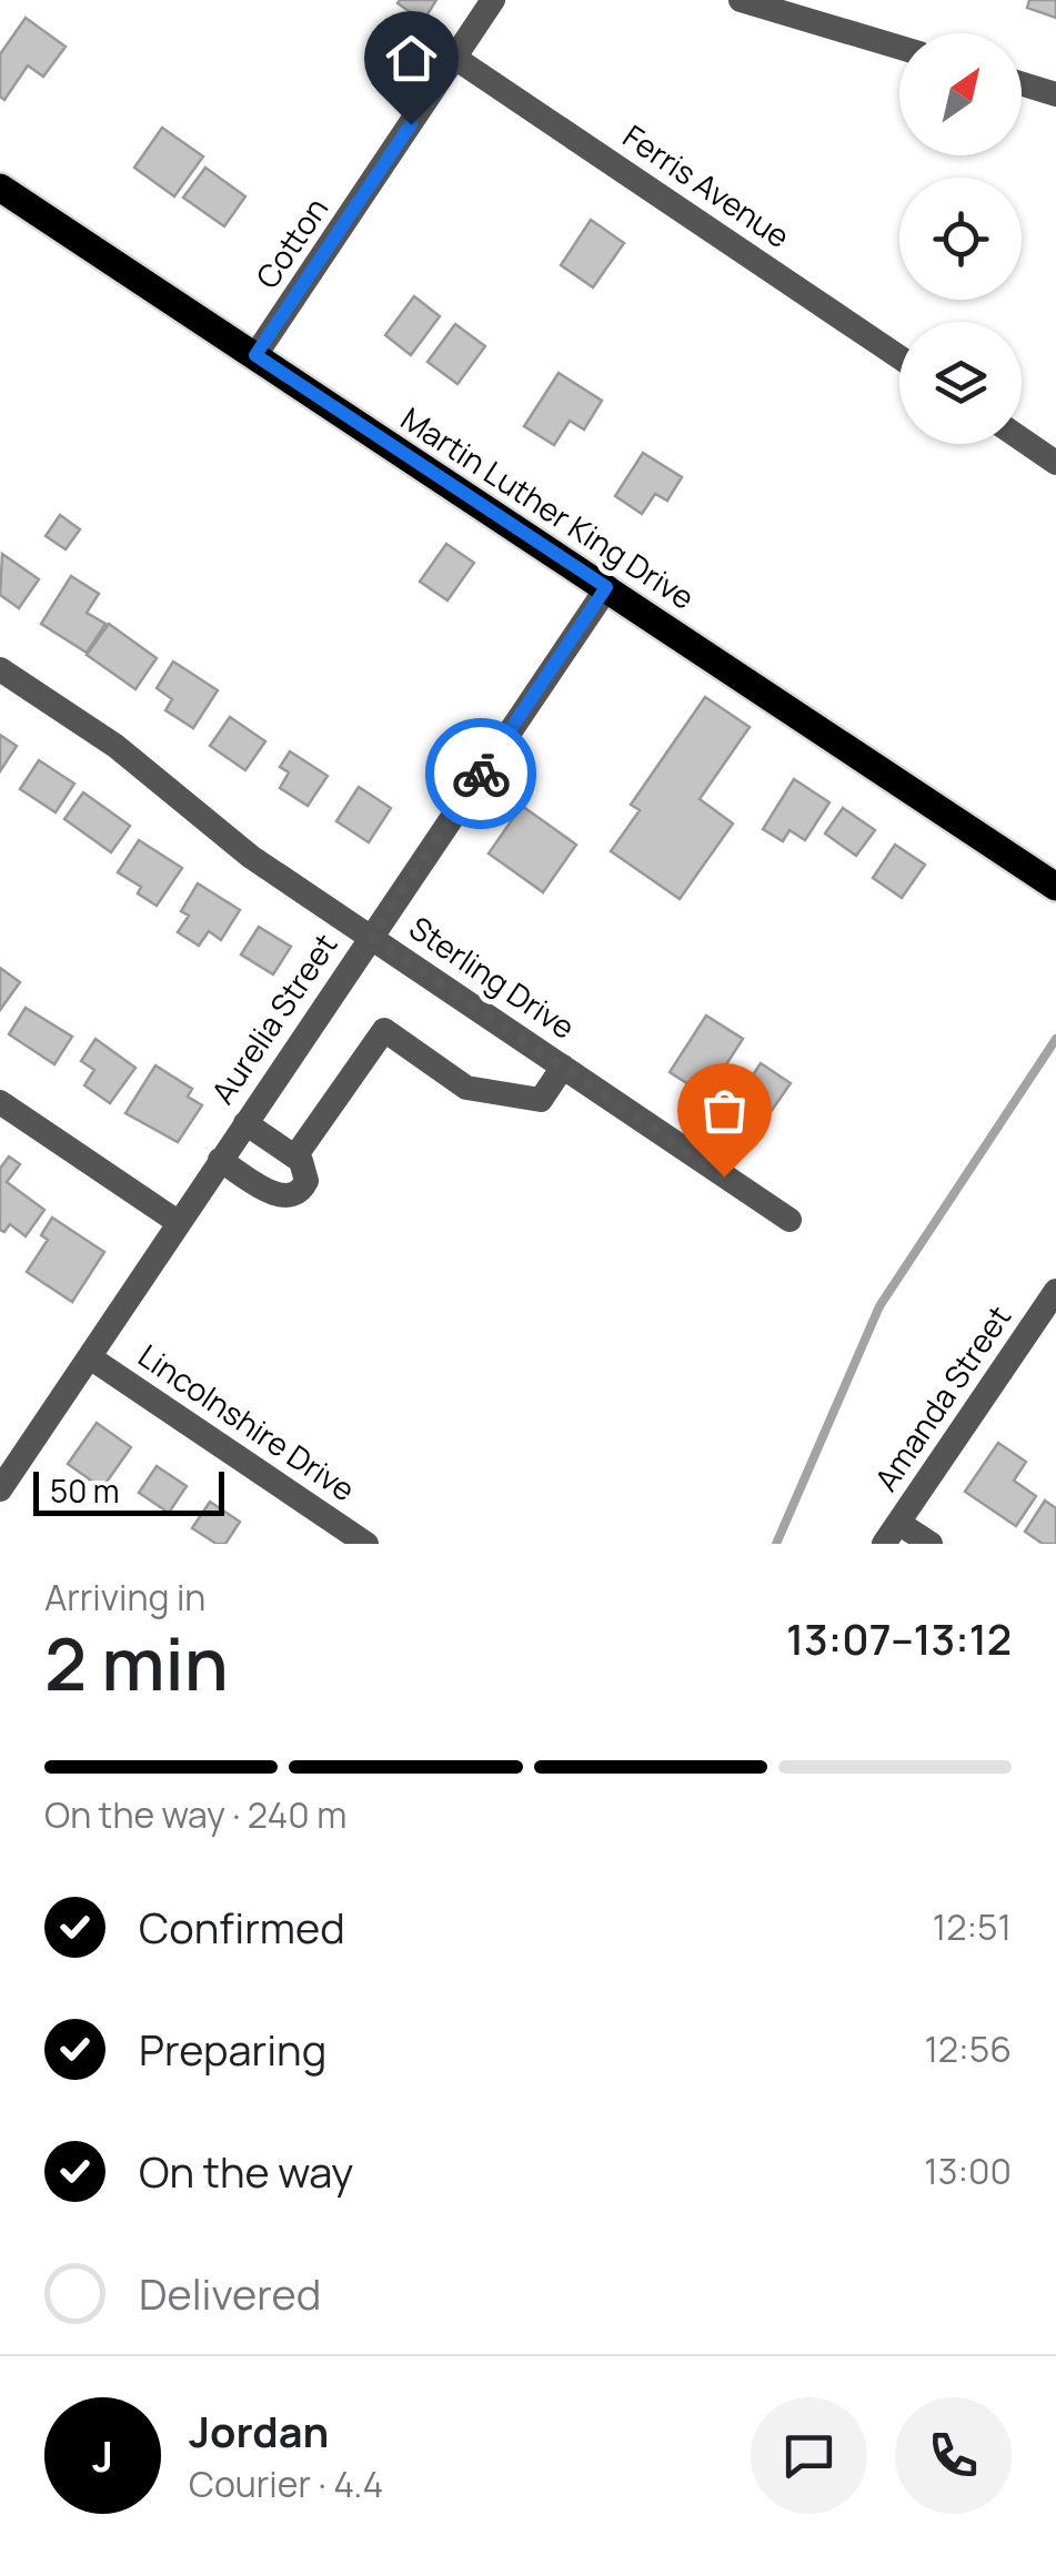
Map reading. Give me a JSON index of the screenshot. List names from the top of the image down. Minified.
{"streets":{"main road":["Martin Luther King Drive"],"street":["Ferris Avenue","Cotton","Sterling Drive","Aurelia Street","Amanda Street","Lincolnshire Drive"]},"crossings":[["Ferris Avenue","Cotton"],["Cotton","Martin Luther King Drive"],["Martin Luther King Drive","Aurelia Street"],["Sterling Drive","Aurelia Street"],["Aurelia Street","Lincolnshire Drive"]],"scale_bar":"50 m","north":"top right","page":{"scale":"50 m","heading":["2 min","Arriving in","13:07–13:12"],"panel":["Jordan","Courier · 4.4"],"bar":"On the way · 240 m","list":[["Confirmed","12:51"],["Preparing","12:56"],["On the way","13:00"],"Delivered"],"round":"J"}}
